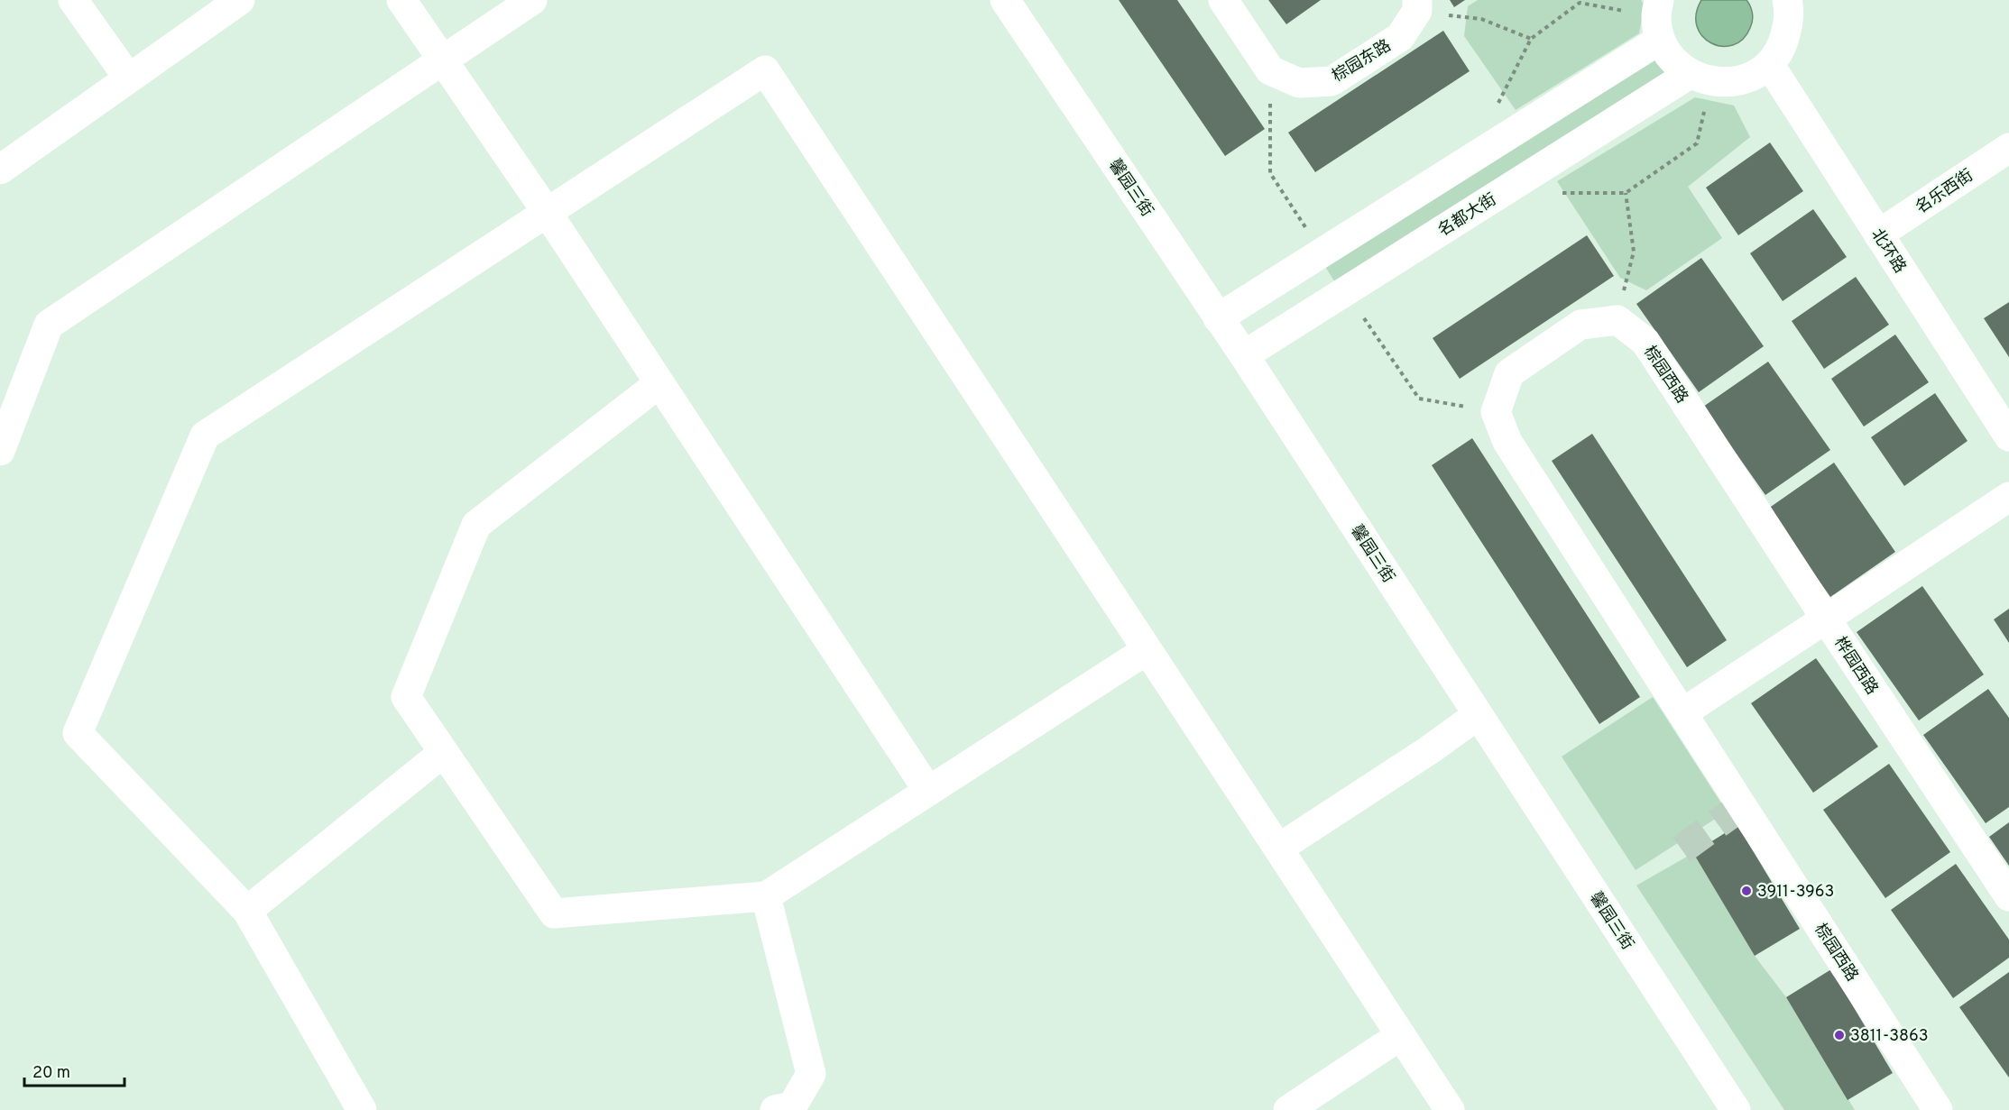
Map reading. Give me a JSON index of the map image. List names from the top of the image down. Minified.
{"streets":{"street":["棕园东路","馨园三街","名乐西街","名都大街","北环路","棕园西路","桦园西路"]},"crossings":[["馨园三街","名都大街"],["名乐西街","北环路"],["棕园西路","桦园西路"]],"places":["3911-3963","3811-3863"],"scale_bar":"20 m"}
